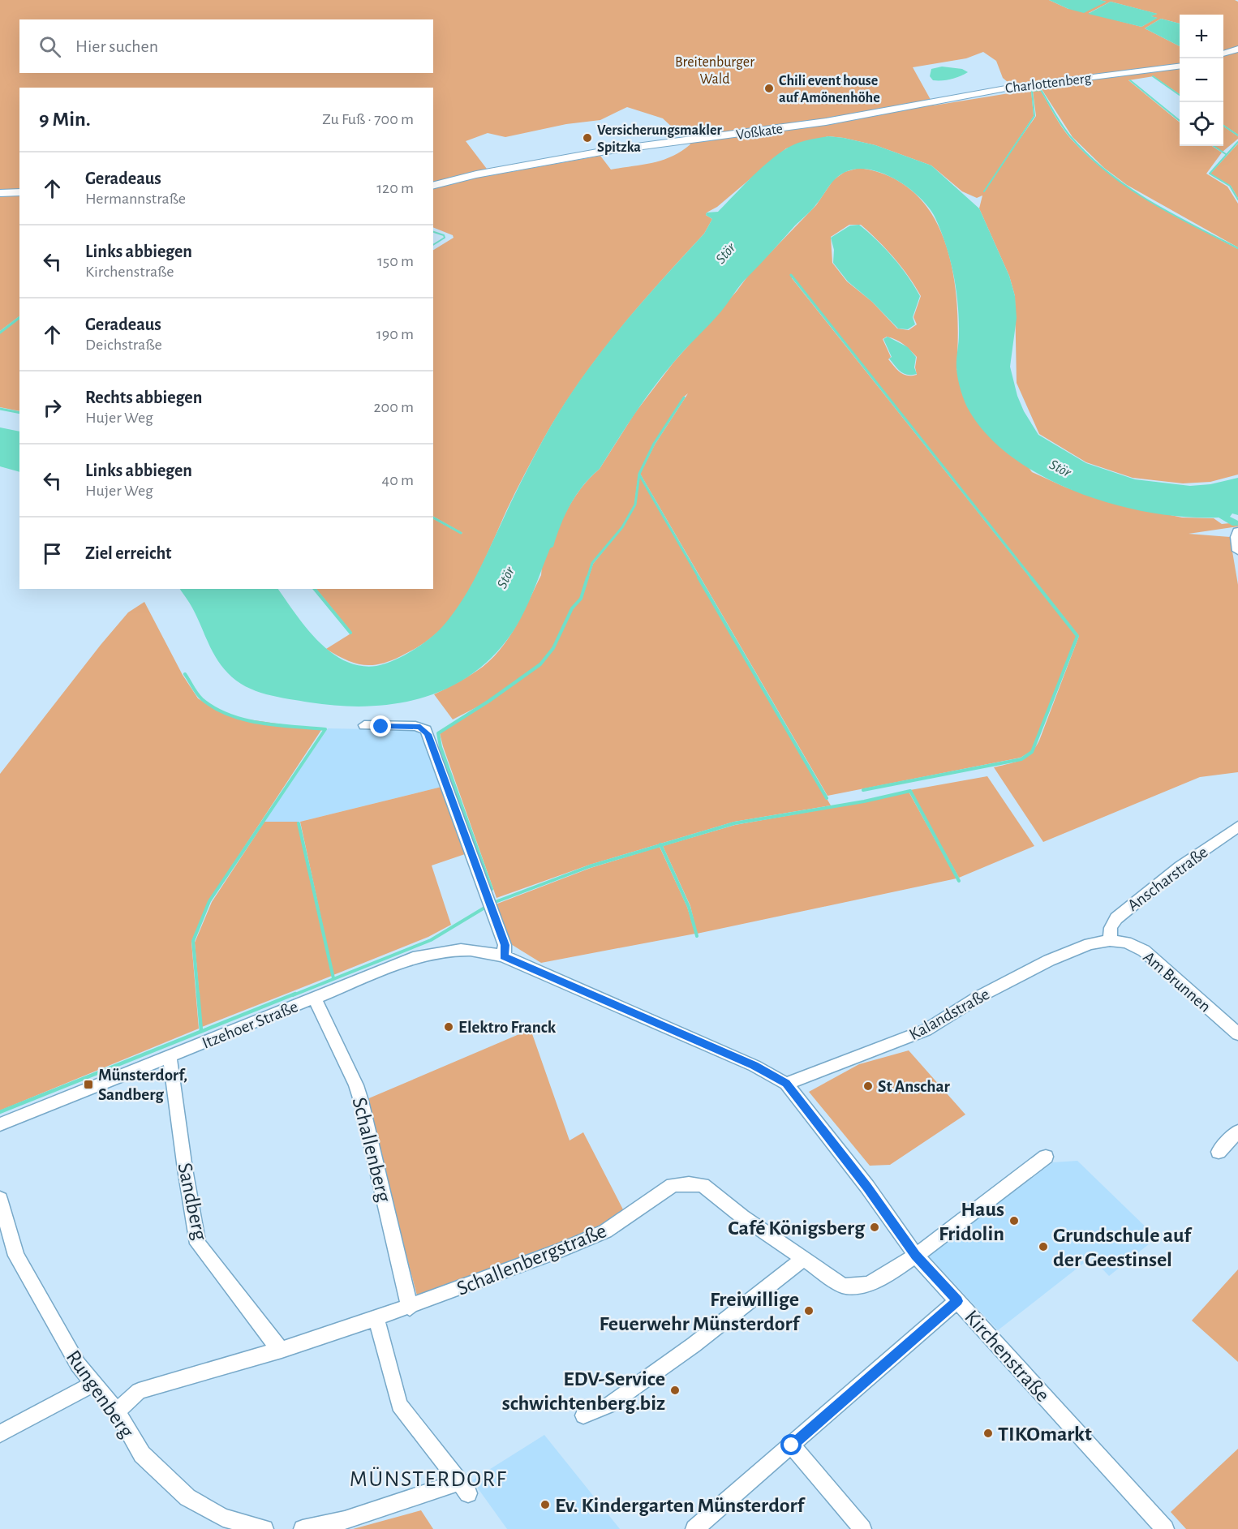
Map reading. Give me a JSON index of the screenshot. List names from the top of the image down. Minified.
{"streets":{"main road":["Charlottenberg","Voßkate"],"street":["Anscharstraße","Am Brunnen","Kalandstraße","Itzehoer Straße","Schallenberg","Sandberg","Schallenbergstraße","Kirchenstraße","Rungenberg"]},"crossings":[["Charlottenberg","Voßkate"],["Anscharstraße","Am Brunnen"],["Anscharstraße","Kalandstraße"],["Am Brunnen","Kalandstraße"],["Kalandstraße","Itzehoer Straße"],["Kalandstraße","Kirchenstraße"],["Itzehoer Straße","Schallenberg"],["Itzehoer Straße","Sandberg"],["Itzehoer Straße","Kirchenstraße"],["Schallenberg","Schallenbergstraße"],["Sandberg","Schallenbergstraße"],["Schallenbergstraße","Kirchenstraße"],["Schallenbergstraße","Rungenberg"]],"districts":["MÜNSTERDORF"],"water":["Stör"],"parks":["Breitenburger Wald"],"places":{"other":["Chili event house auf Amönenhöhe","Versicherungsmakler Spitzka","Elektro Franck","St Anschar","Haus Fridolin","Café Königsberg","Grundschule auf der Geestinsel","Freiwillige Feuerwehr Münsterdorf","EDV-Service schwichtenberg.biz","TIKOmarkt","Ev. Kindergarten Münsterdorf"],"transit":["Münsterdorf, Sandberg"]},"page":{"map_buttons":["+","−"],"search":"Hier suchen","heading":["9 Min.","Zu Fuß · 700 m"],"list":[["Geradeaus","Hermannstraße","120 m"],["Links abbiegen","Kirchenstraße","150 m"],["Geradeaus","Deichstraße","190 m"],["Rechts abbiegen","Hujer Weg","200 m"],["Links abbiegen","Hujer Weg","40 m"],"Ziel erreicht"]}}
